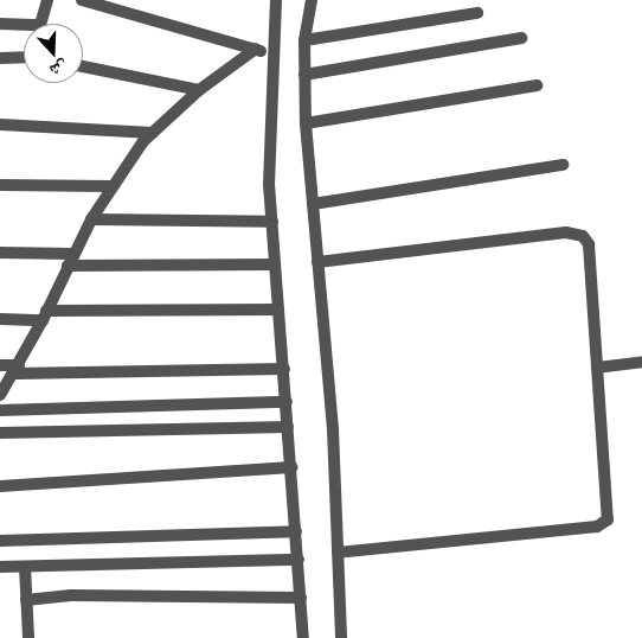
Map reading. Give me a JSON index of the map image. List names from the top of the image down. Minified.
{"north":"bottom"}
